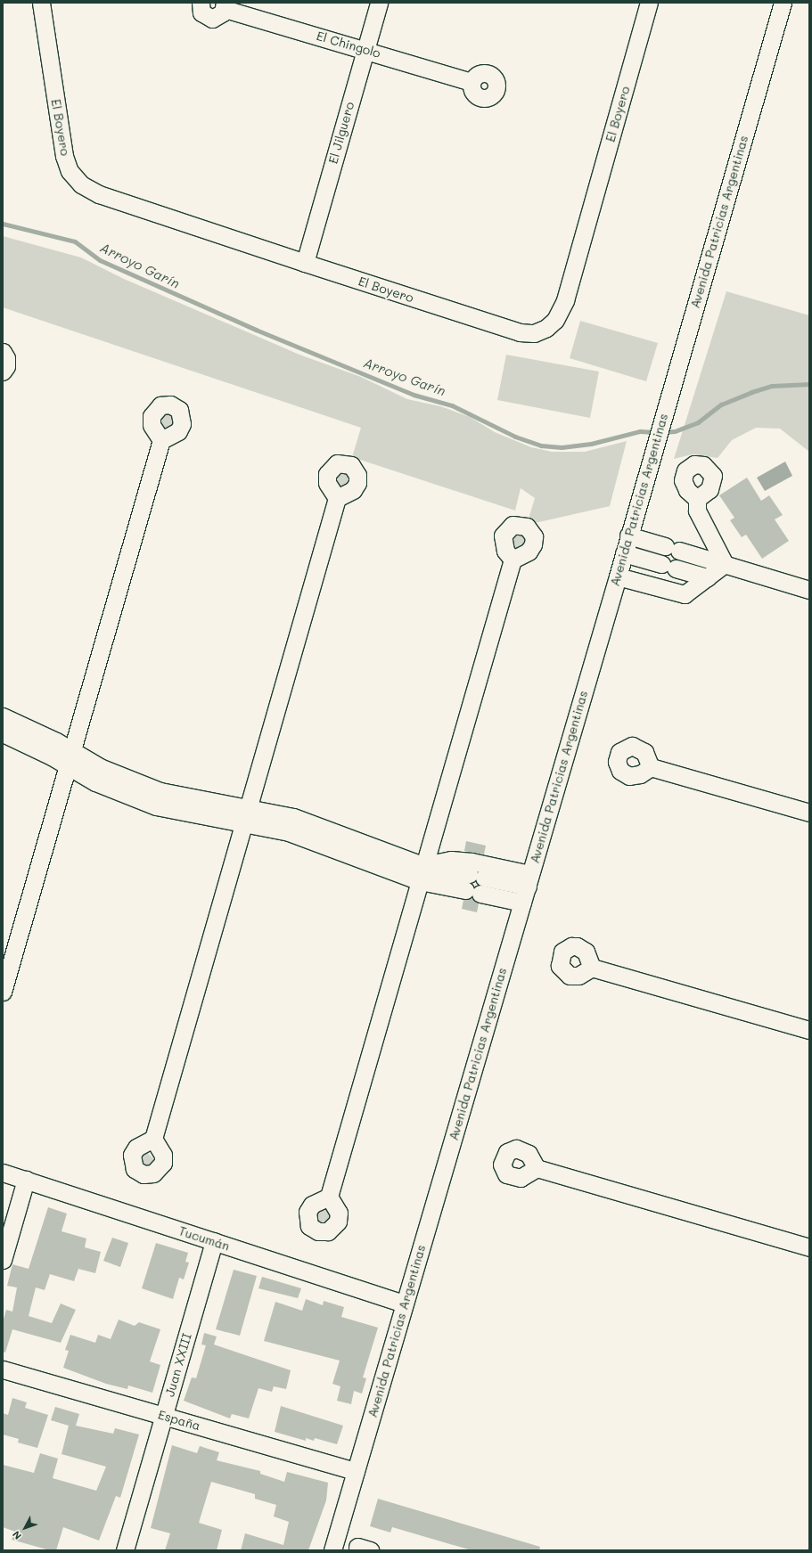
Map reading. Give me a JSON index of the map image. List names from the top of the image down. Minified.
{"streets":{"street":["El Chingolo","El Boyero","El Jilguero","Avenida Patricias Argentinas","Tucumán","Juan XXIII","España"]},"crossings":[["El Chingolo","El Jilguero"],["El Boyero","El Jilguero"],["Avenida Patricias Argentinas","Tucumán"],["Avenida Patricias Argentinas","España"],["Tucumán","Juan XXIII"],["Juan XXIII","España"]],"water":["Arroyo Garín"],"north":"bottom left"}
